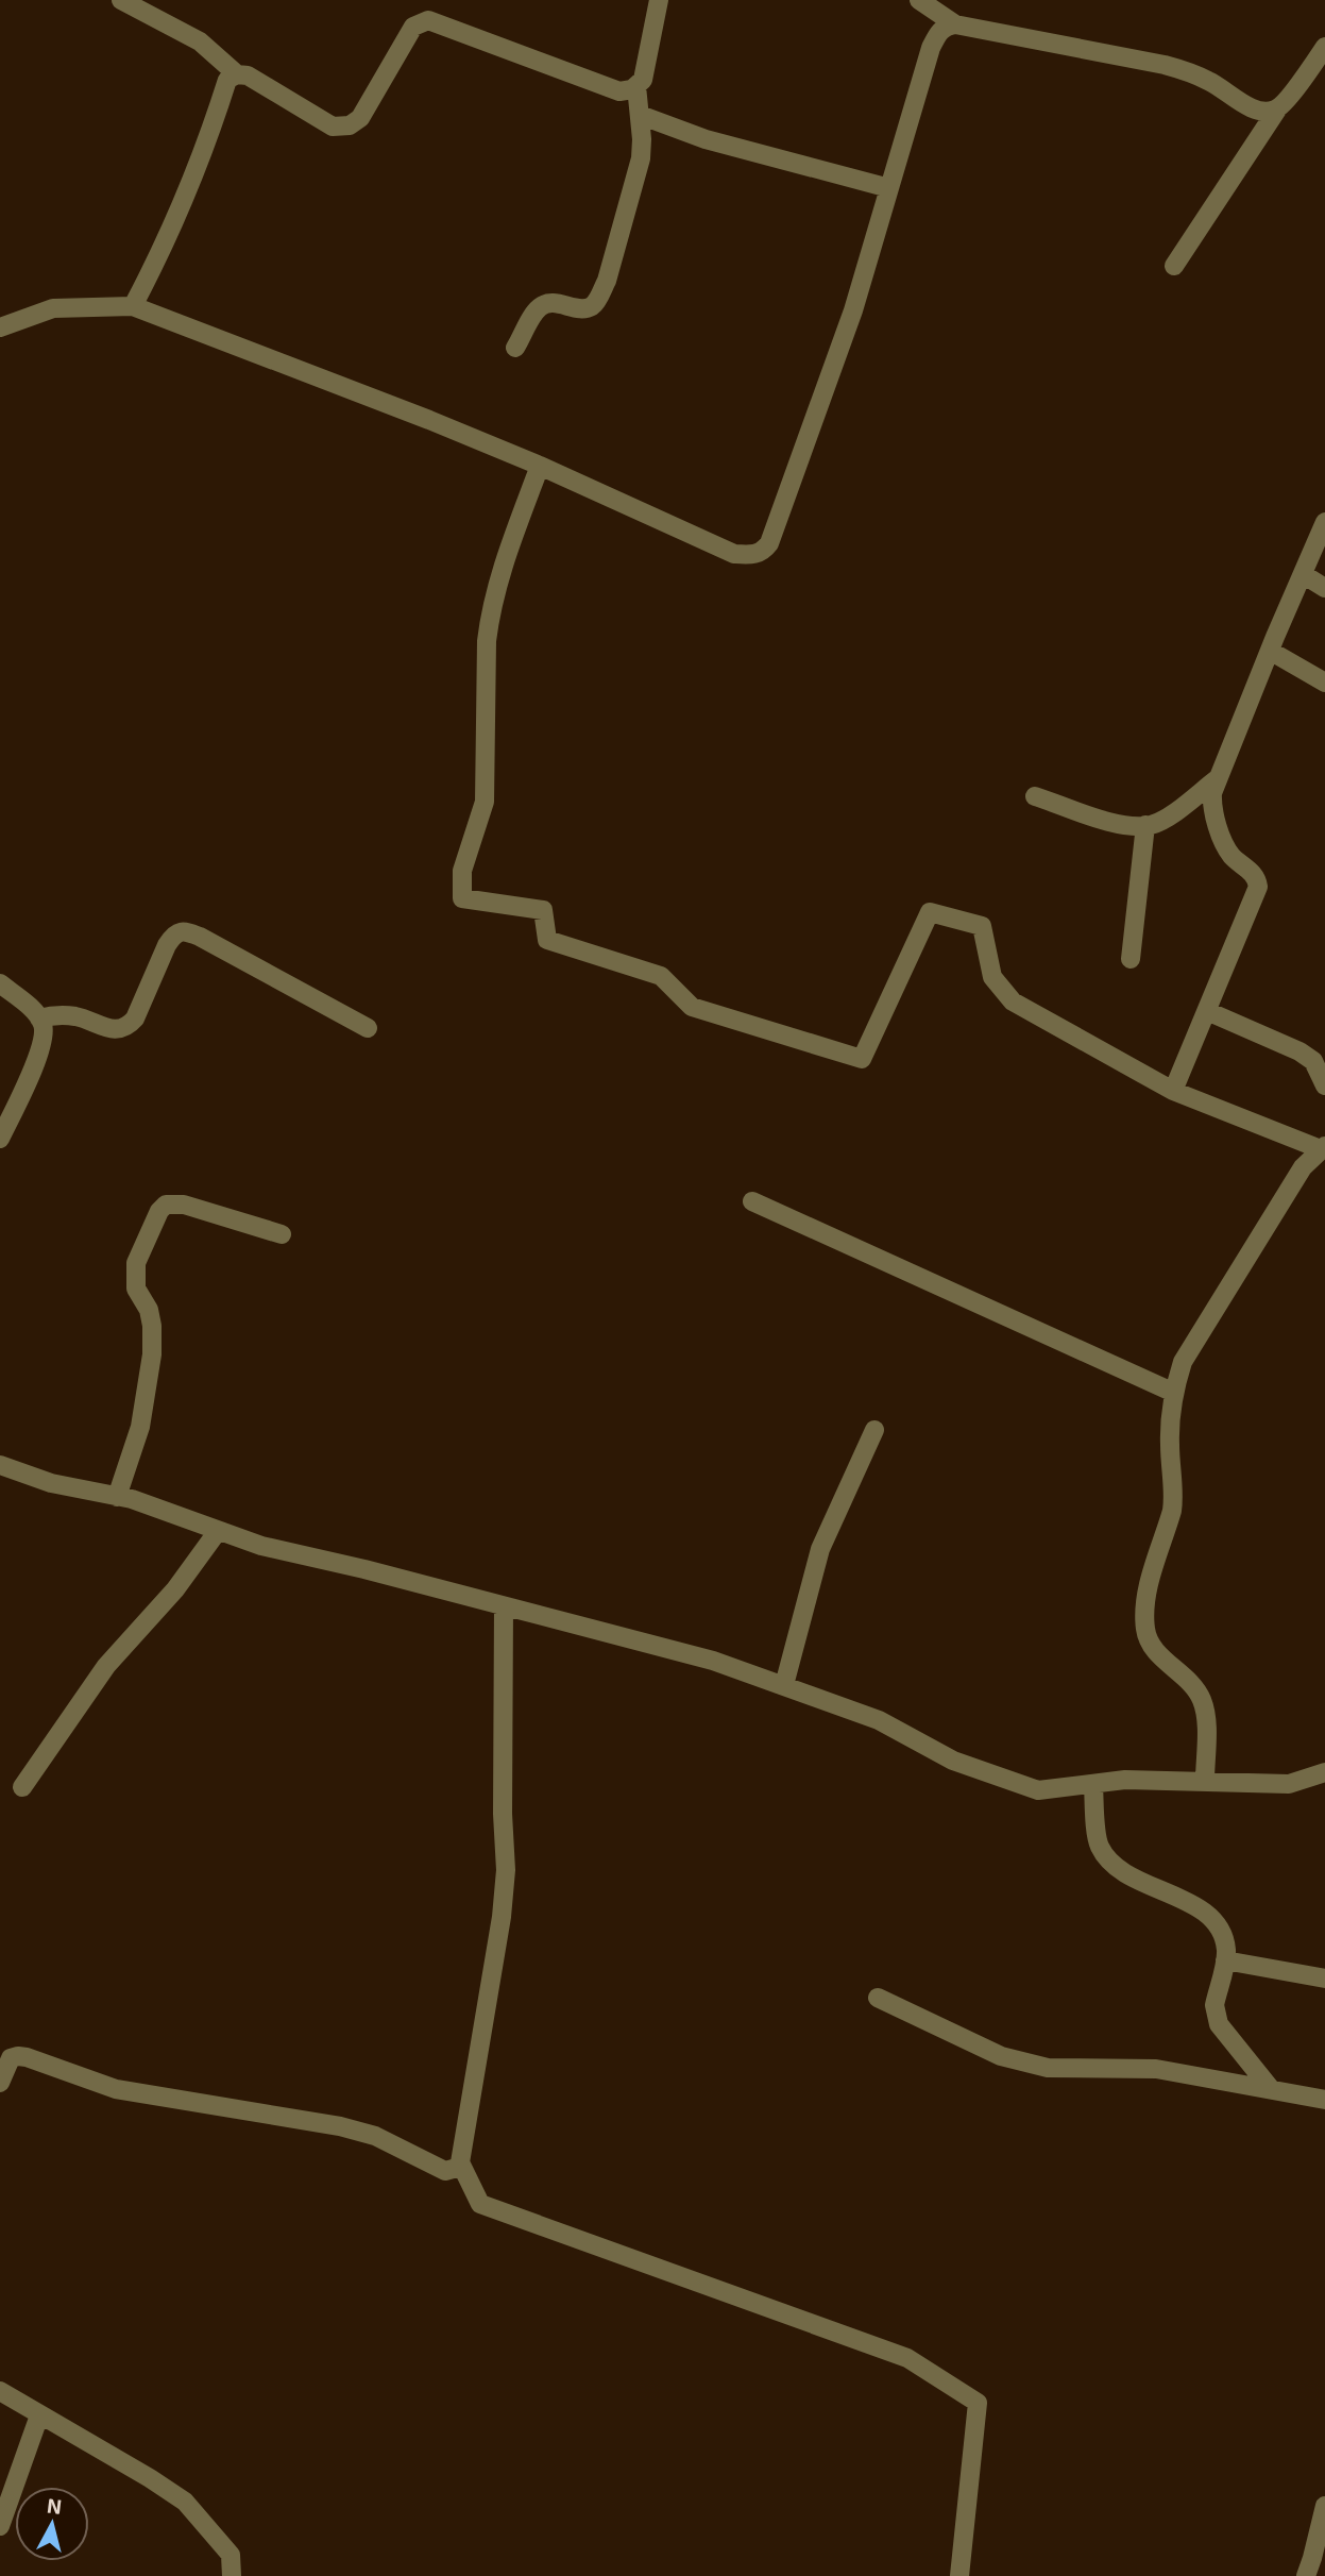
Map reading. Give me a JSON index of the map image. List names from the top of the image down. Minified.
{"north":"top"}
